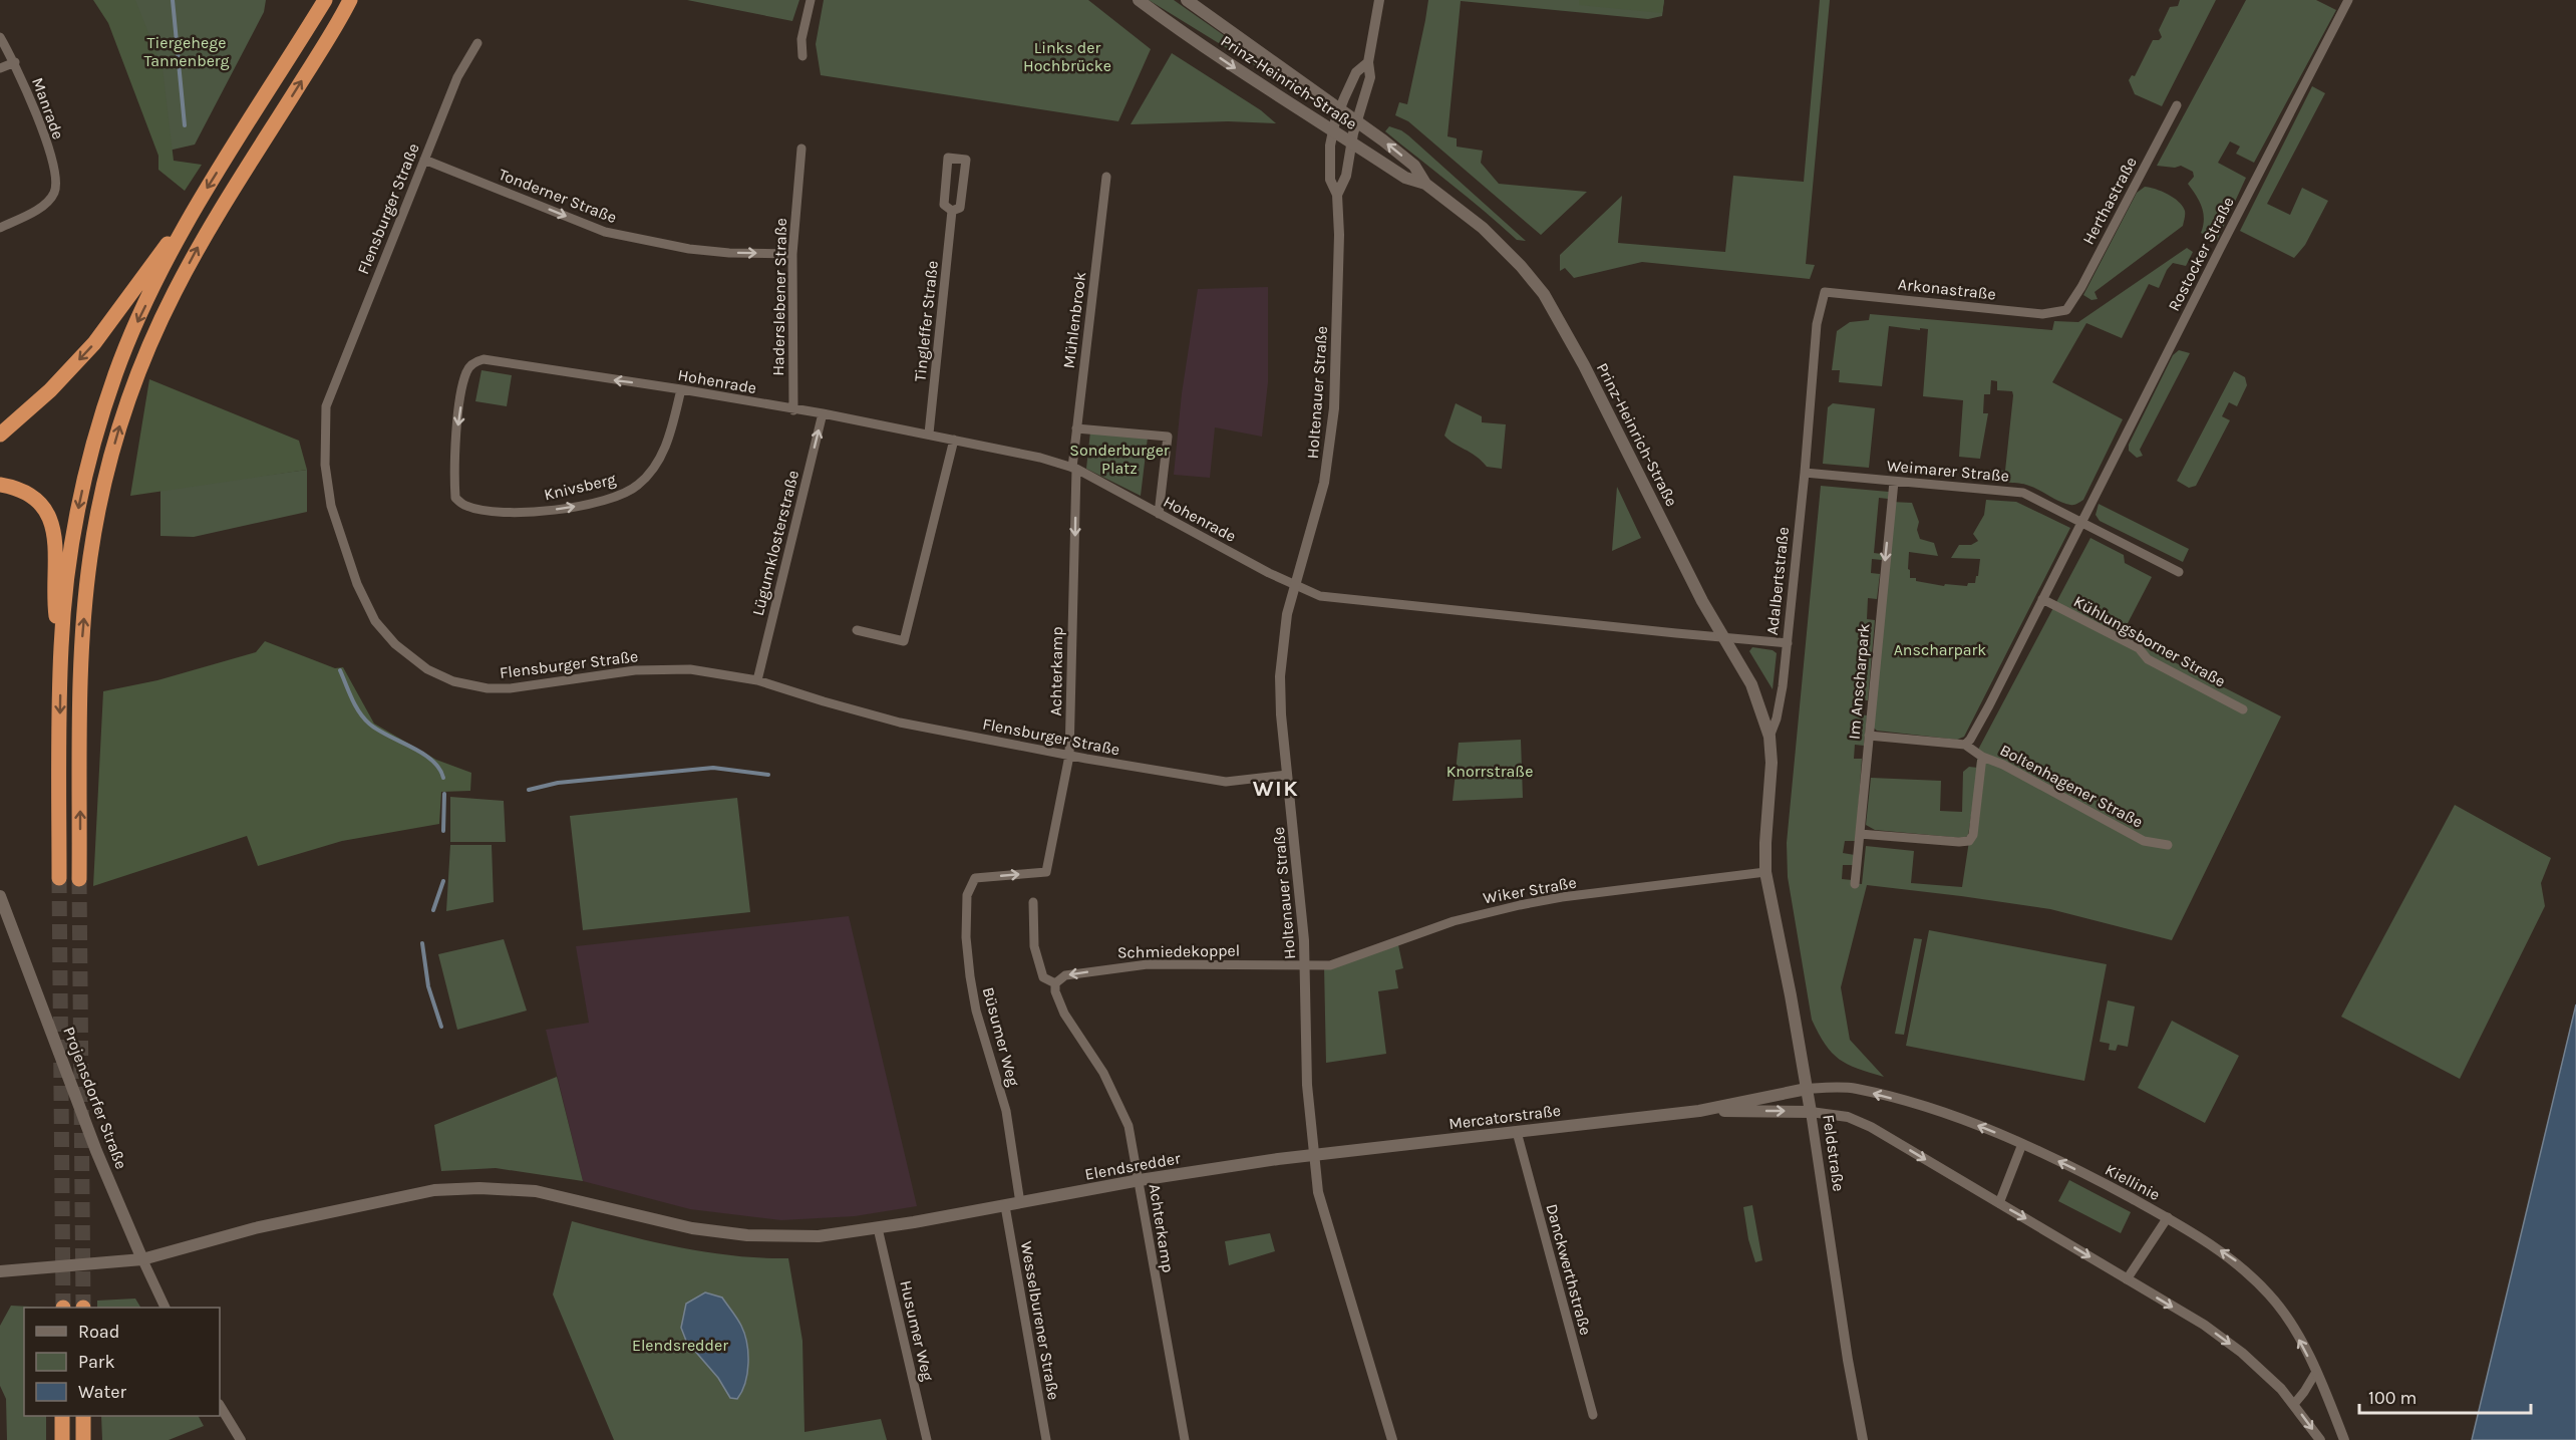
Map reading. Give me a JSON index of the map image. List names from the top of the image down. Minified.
{"streets":{"main road":["Prinz-Heinrich-Straße","Adalbertstraße","Projensdorfer Straße","Mercatorstraße","Feldstraße","Elendsredder"],"street":["Manrade","Tonderner Straße","Herthastraße","Flensburger Straße","Rostocker Straße","Arkonastraße","Haderslebener Straße","Mühlenbrook","Tingleffer Straße","Hohenrade","Holtenauer Straße","Weimarer Straße","Knivsberg","Lügumklosterstraße","Kühlungsborner Straße","Achterkamp","Im Anscharpark","Boltenhagener Straße","Wiker Straße","Schmiedekoppel","Büsumer Weg","Kiellinie","Danckwerthstraße","Wesselburener Straße","Husumer Weg"]},"crossings":[["Prinz-Heinrich-Straße","Holtenauer Straße"],["Prinz-Heinrich-Straße","Adalbertstraße"],["Tonderner Straße","Flensburger Straße"],["Tonderner Straße","Haderslebener Straße"],["Herthastraße","Arkonastraße"],["Flensburger Straße","Holtenauer Straße"],["Flensburger Straße","Lügumklosterstraße"],["Flensburger Straße","Achterkamp"],["Rostocker Straße","Weimarer Straße"],["Rostocker Straße","Kühlungsborner Straße"],["Rostocker Straße","Boltenhagener Straße"],["Arkonastraße","Adalbertstraße"],["Haderslebener Straße","Hohenrade"],["Mühlenbrook","Hohenrade"],["Mühlenbrook","Achterkamp"],["Tingleffer Straße","Hohenrade"],["Hohenrade","Holtenauer Straße"],["Hohenrade","Knivsberg"],["Hohenrade","Lügumklosterstraße"],["Hohenrade","Achterkamp"],["Holtenauer Straße","Wiker Straße"],["Holtenauer Straße","Schmiedekoppel"],["Holtenauer Straße","Mercatorstraße"],["Holtenauer Straße","Elendsredder"],["Weimarer Straße","Adalbertstraße"],["Weimarer Straße","Im Anscharpark"],["Adalbertstraße","Wiker Straße"],["Adalbertstraße","Feldstraße"],["Achterkamp","Schmiedekoppel"],["Achterkamp","Büsumer Weg"],["Achterkamp","Elendsredder"],["Wiker Straße","Schmiedekoppel"],["Wiker Straße","Feldstraße"],["Büsumer Weg","Elendsredder"],["Projensdorfer Straße","Elendsredder"],["Mercatorstraße","Feldstraße"],["Mercatorstraße","Elendsredder"],["Mercatorstraße","Kiellinie"],["Mercatorstraße","Danckwerthstraße"],["Feldstraße","Kiellinie"],["Elendsredder","Wesselburener Straße"],["Elendsredder","Husumer Weg"]],"one_way":["Tonderner Straße","Lügumklosterstraße","Im Anscharpark","Schmiedekoppel","Büsumer Weg"],"districts":["WIK"],"parks":["Tiergehege Tannenberg","Links der Hochbrücke","Sonderburger Platz","Anscharpark","Knorrstraße","Elendsredder"],"legend":["Road","Park","Water"],"scale_bar":"100 m"}
